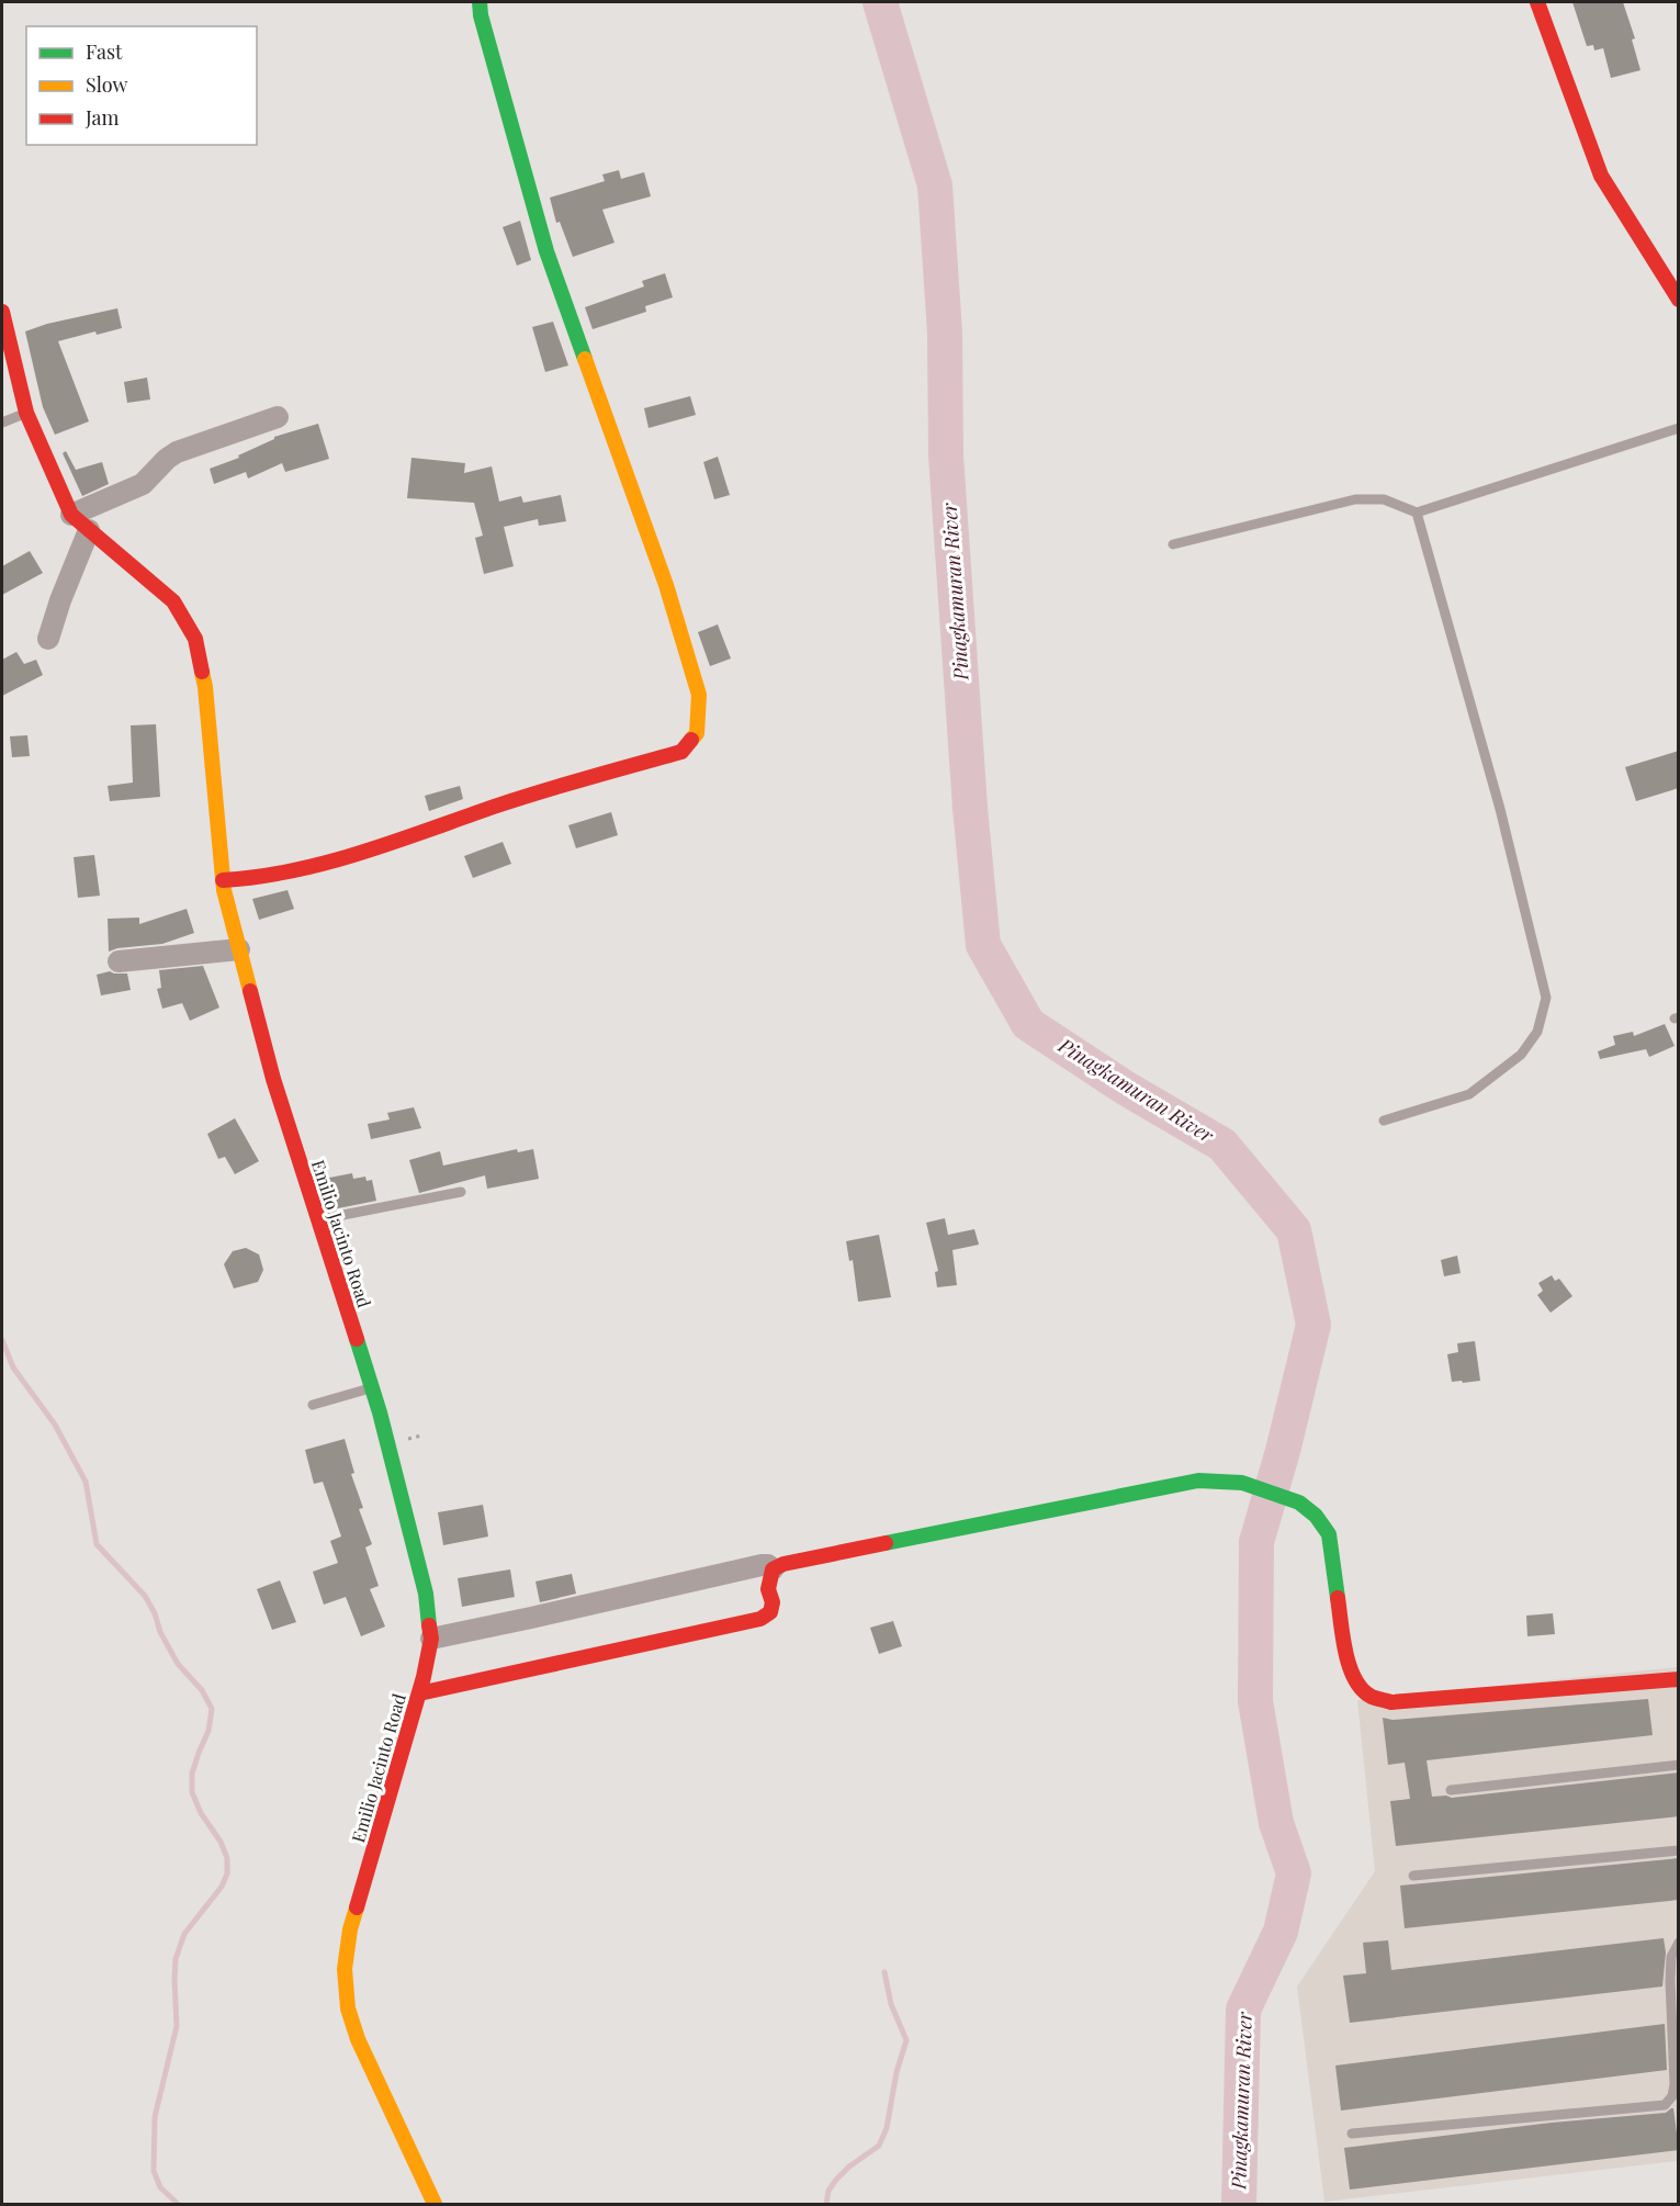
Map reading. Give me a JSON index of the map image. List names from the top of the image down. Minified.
{"streets":{"street":["Emilio Jacinto Road"]},"water":["Pinagkamuran River"],"legend":["Fast","Slow","Jam"]}
